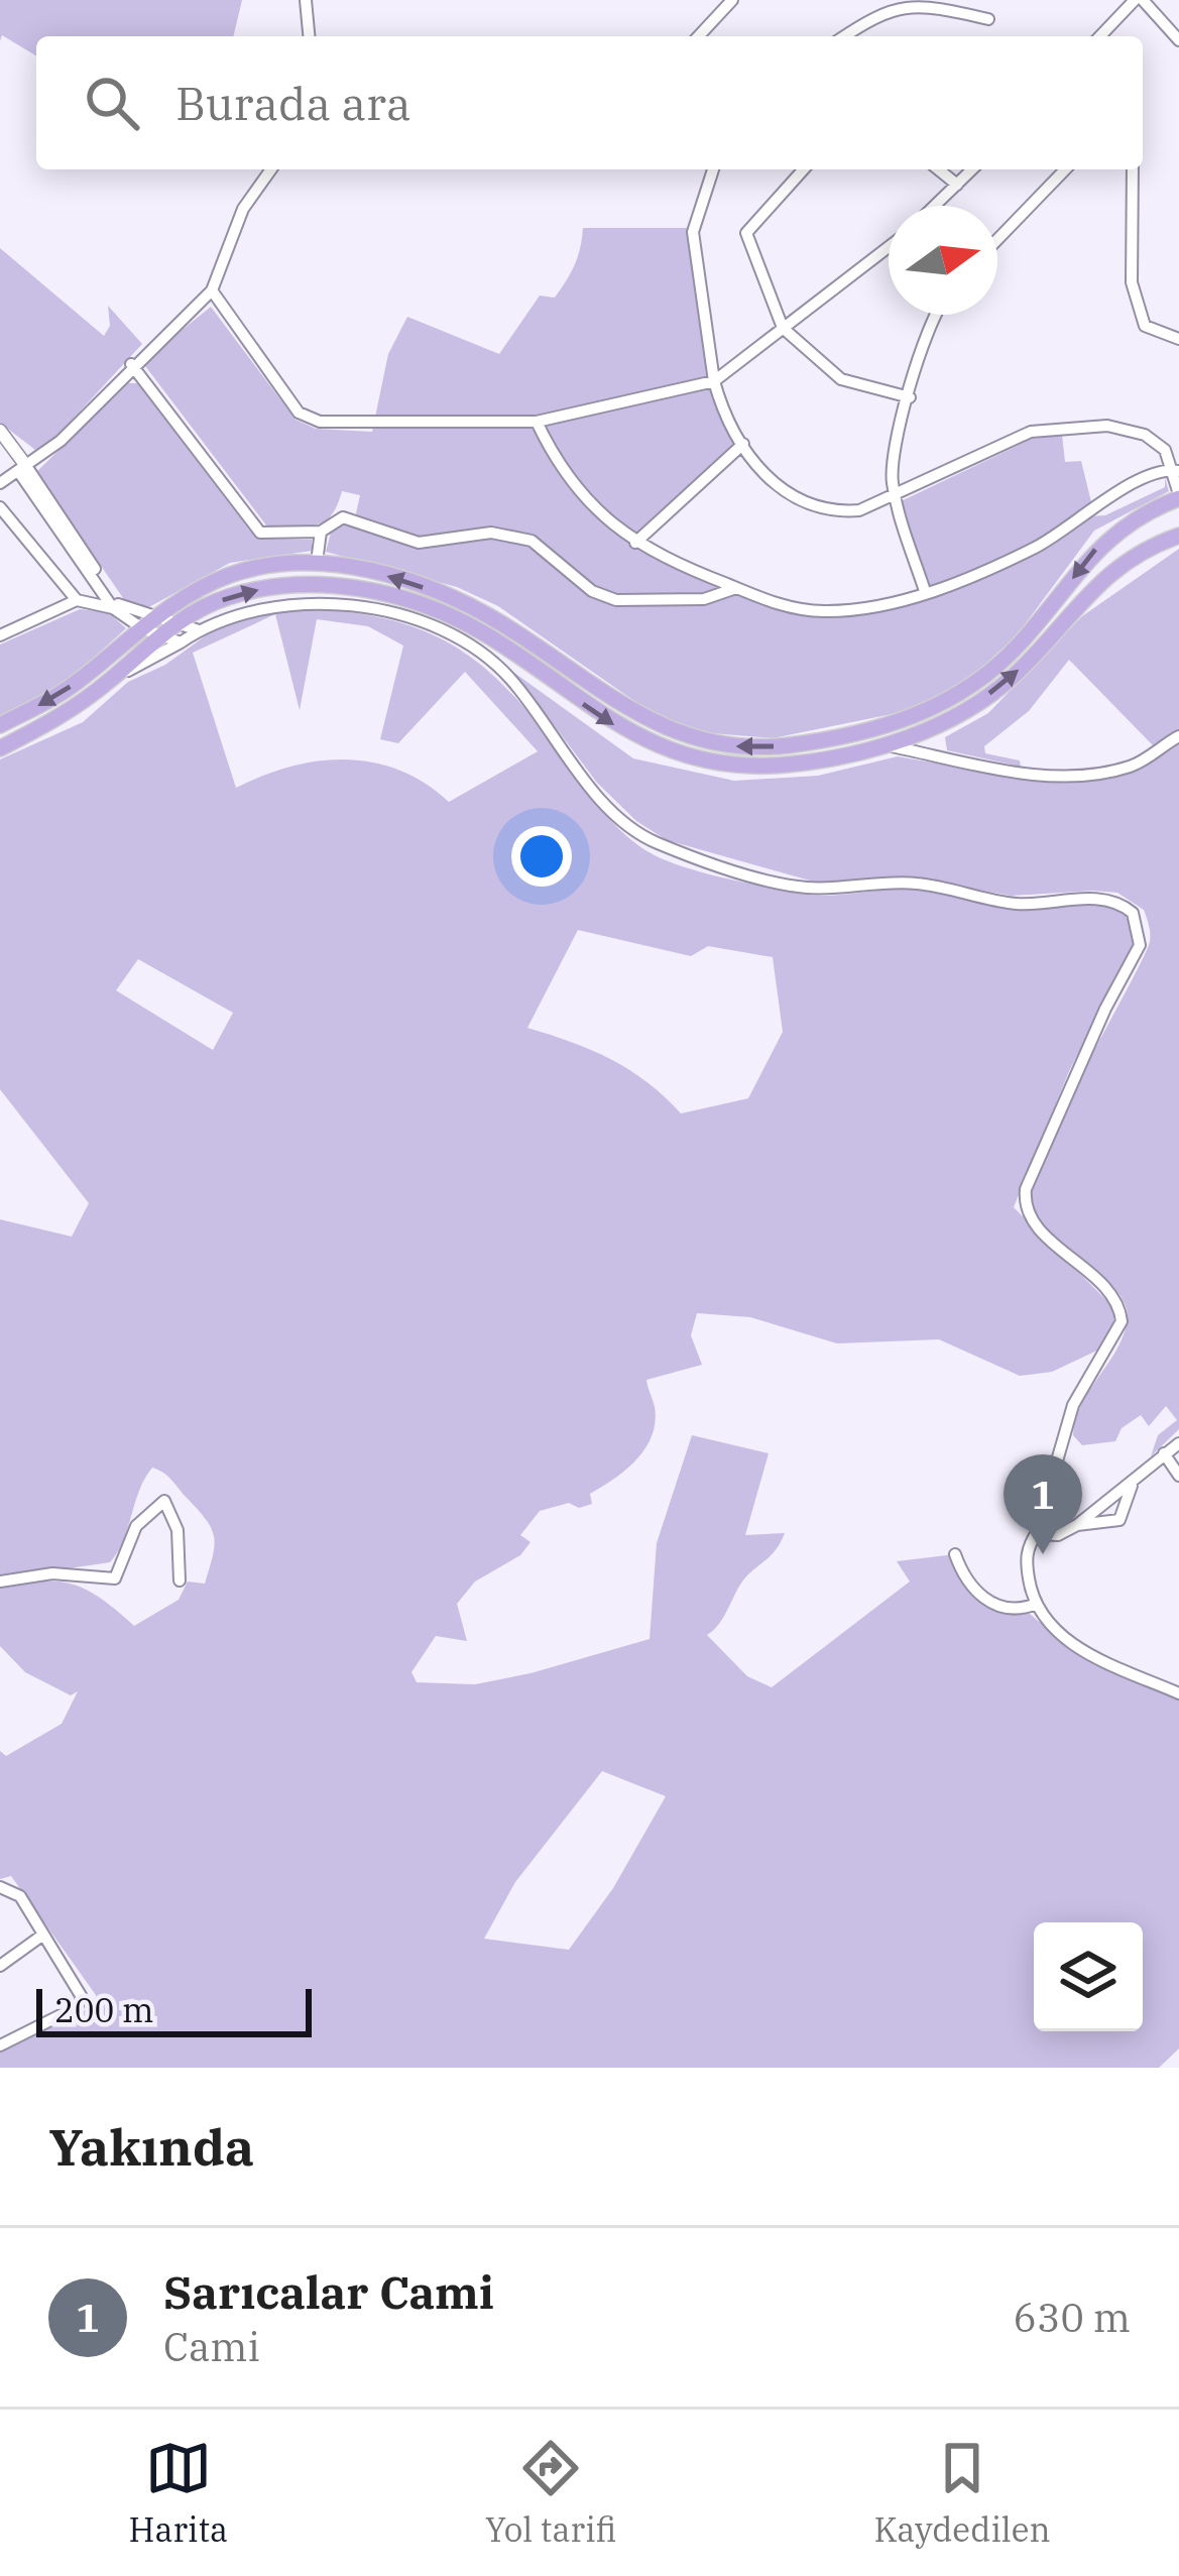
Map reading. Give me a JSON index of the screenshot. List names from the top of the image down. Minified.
{"scale_bar":"200 m","north":"right","page":{"search":"Burada ara","pins":"1","scale":"200 m","heading":"Yakında","list":[{"mark":"1","name":"Sarıcalar Cami","note":"Cami","value":"630 m"}],"nav":["Harita","Yol tarifi","Kaydedilen"]}}
